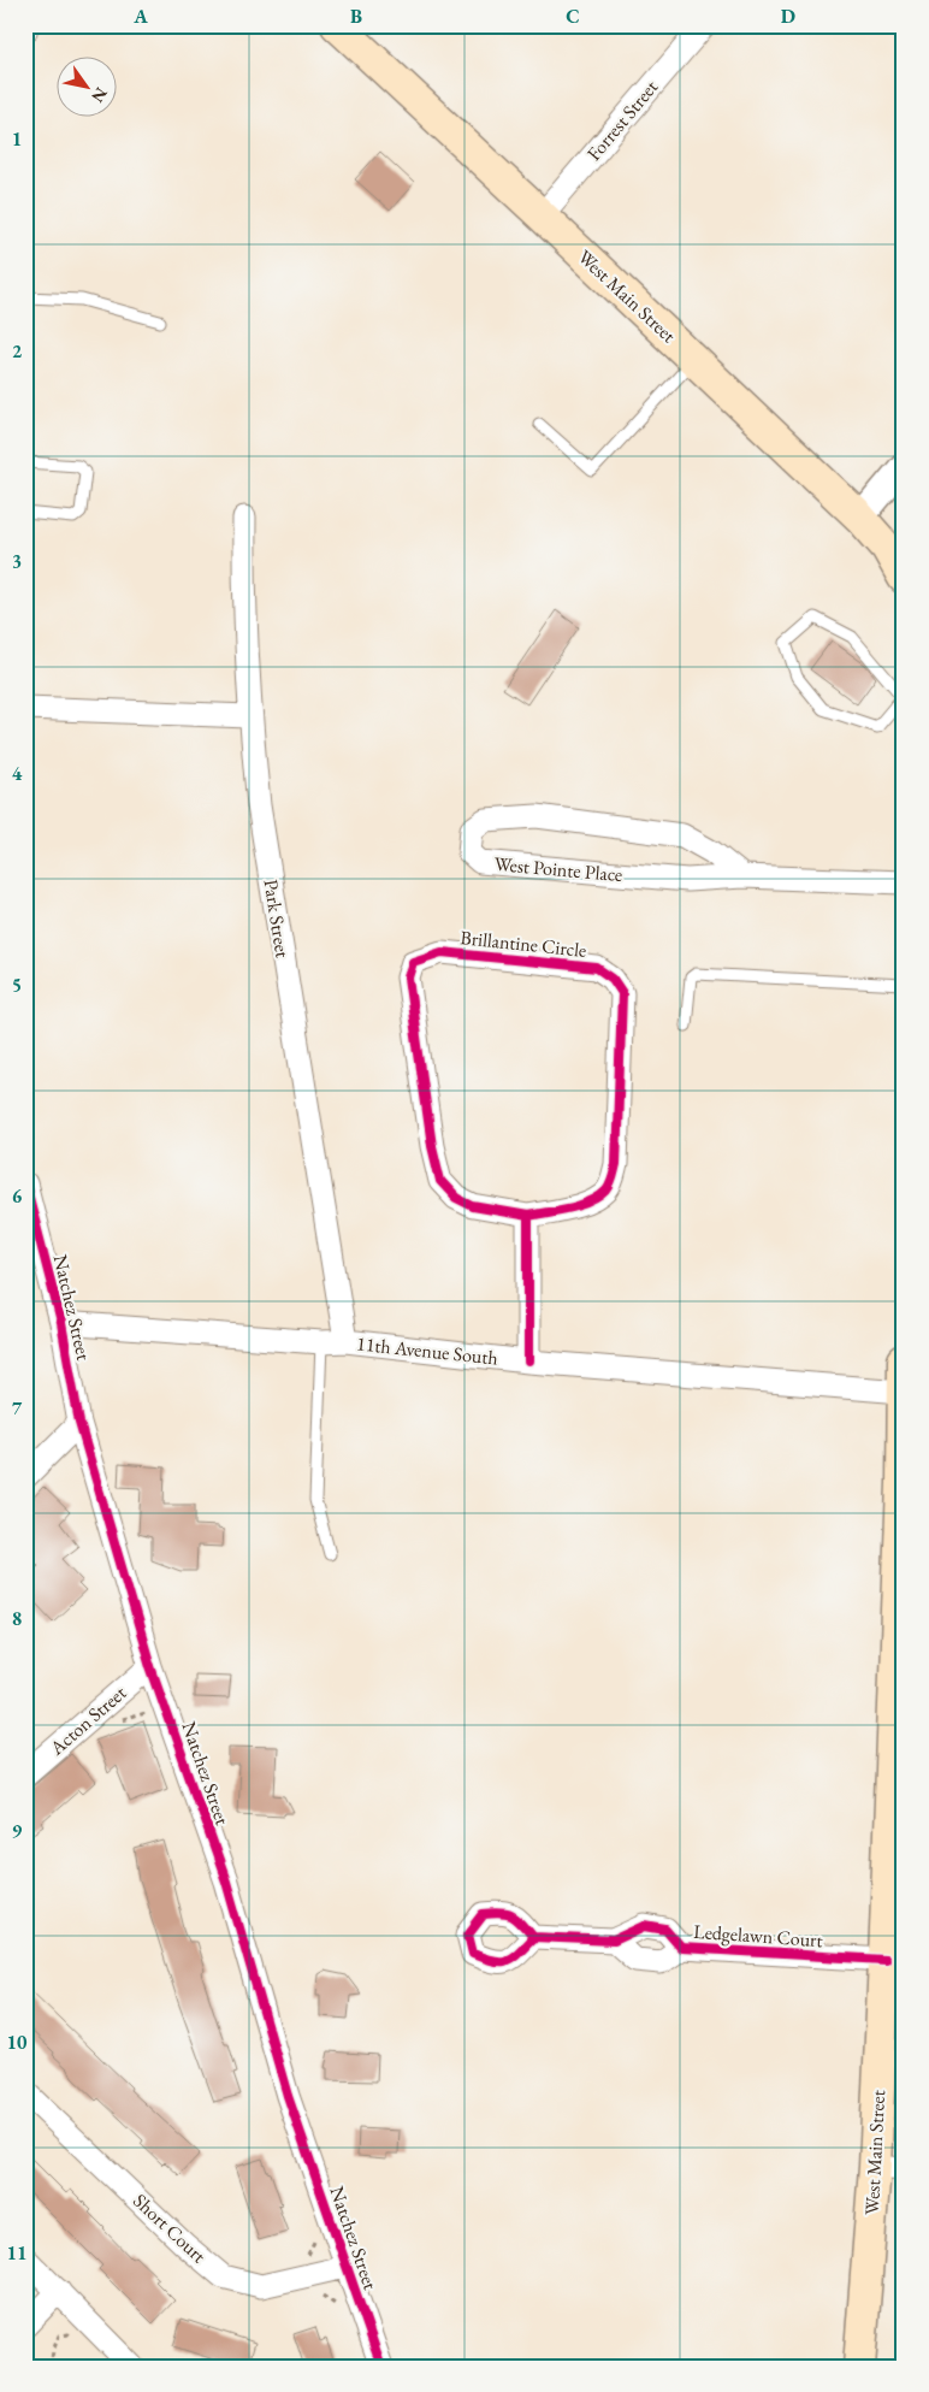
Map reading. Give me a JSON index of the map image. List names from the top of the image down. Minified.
{"streets":{"main road":["West Main Street"],"street":["Forrest Street","West Pointe Place","Park Street","Brillantine Circle","Natchez Street","11th Avenue South","Acton Street","Ledgelawn Court","Short Court"]},"crossings":[["Forrest Street","West Main Street"],["West Main Street","11th Avenue South"],["West Main Street","Ledgelawn Court"],["Park Street","11th Avenue South"],["Natchez Street","11th Avenue South"],["Natchez Street","Acton Street"],["Natchez Street","Short Court"]],"north":"bottom right","grid":{"columns":["A","B","C","D"],"rows":["1","2","3","4","5","6","7","8","9","10","11"]}}
